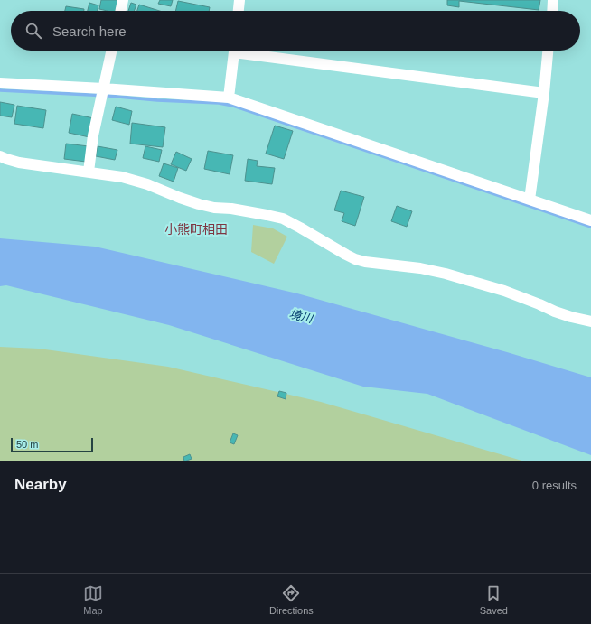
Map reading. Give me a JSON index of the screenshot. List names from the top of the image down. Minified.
{"districts":["小熊町相田"],"water":["境川"],"scale_bar":"50 m","page":{"search":"Search here","scale":"50 m","heading":["Nearby","0 results"],"nav":["Map","Directions","Saved"]}}
